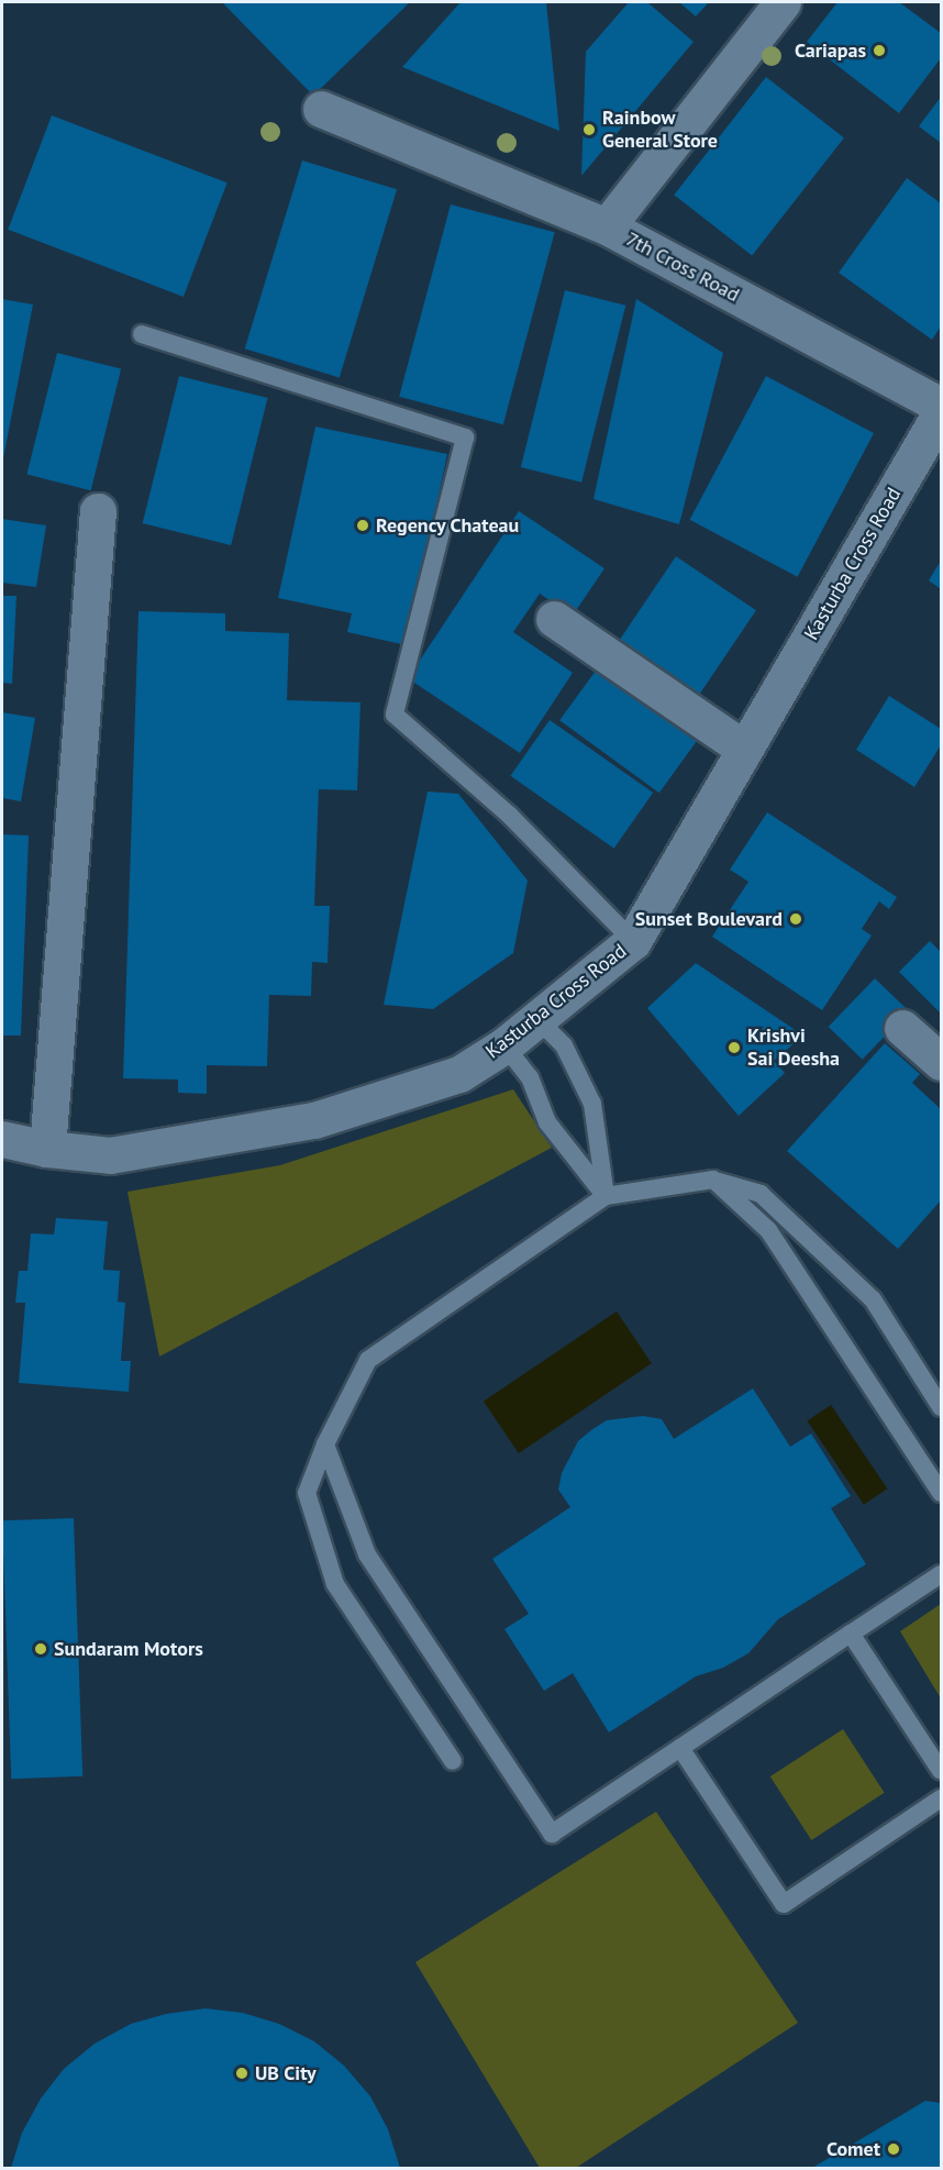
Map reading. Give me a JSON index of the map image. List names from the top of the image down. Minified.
{"streets":{"street":["7th Cross Road","Kasturba Cross Road"]},"places":["Cariapas","Rainbow General Store","Regency Chateau","Sunset Boulevard","Krishvi Sai Deesha","Sundaram Motors","UB City","Comet"]}
